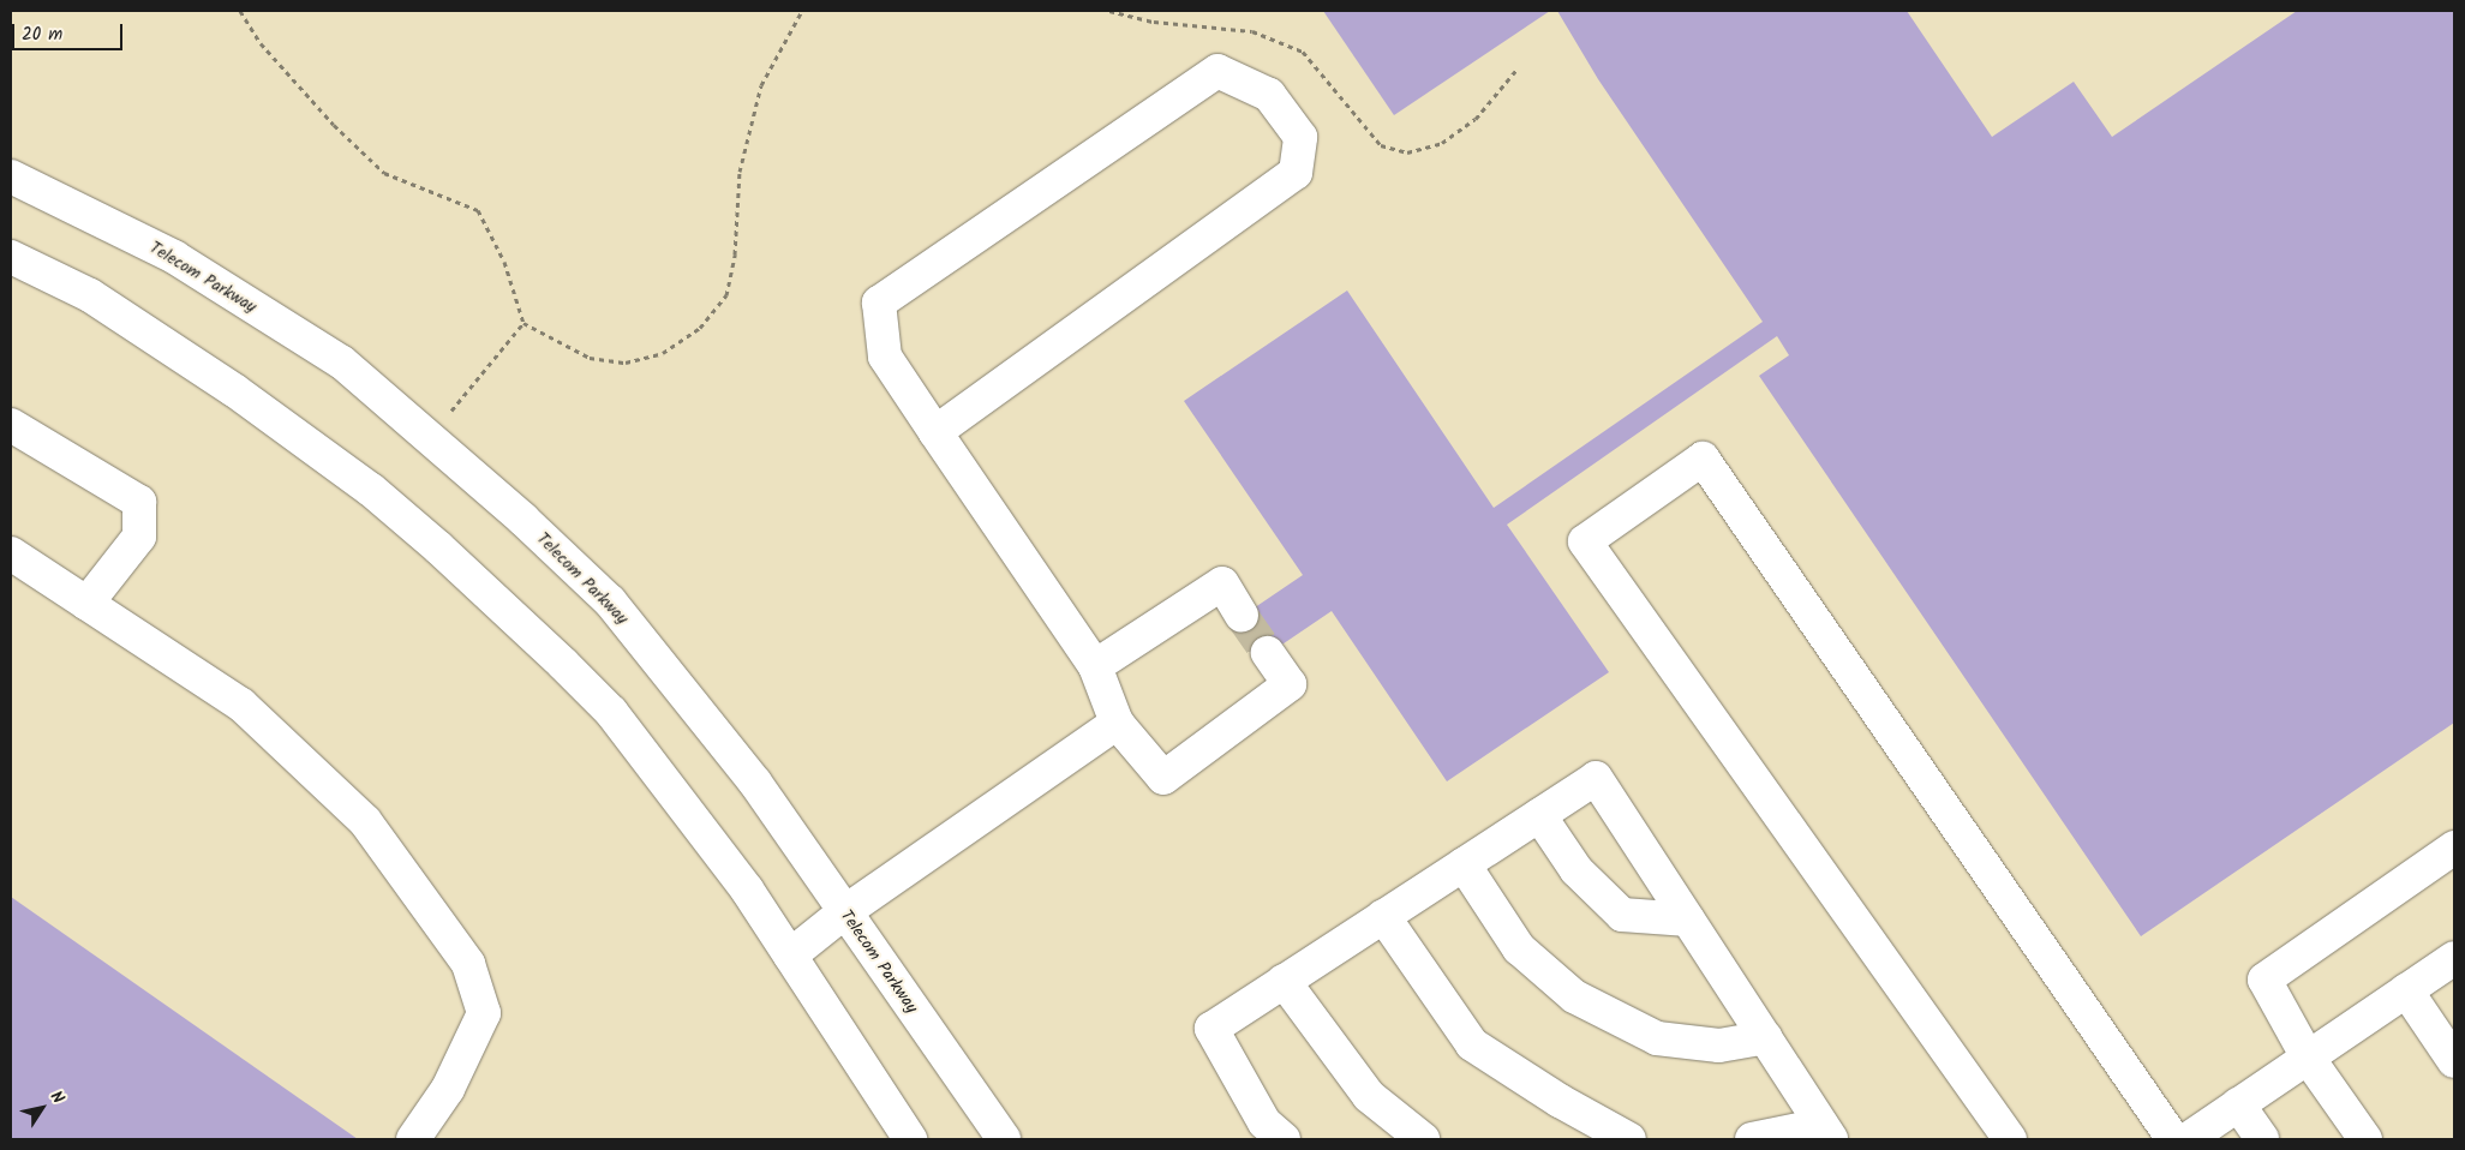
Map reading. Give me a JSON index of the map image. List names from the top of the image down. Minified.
{"streets":{"street":["Telecom Parkway"]},"scale_bar":"20 m","north":"top right"}
